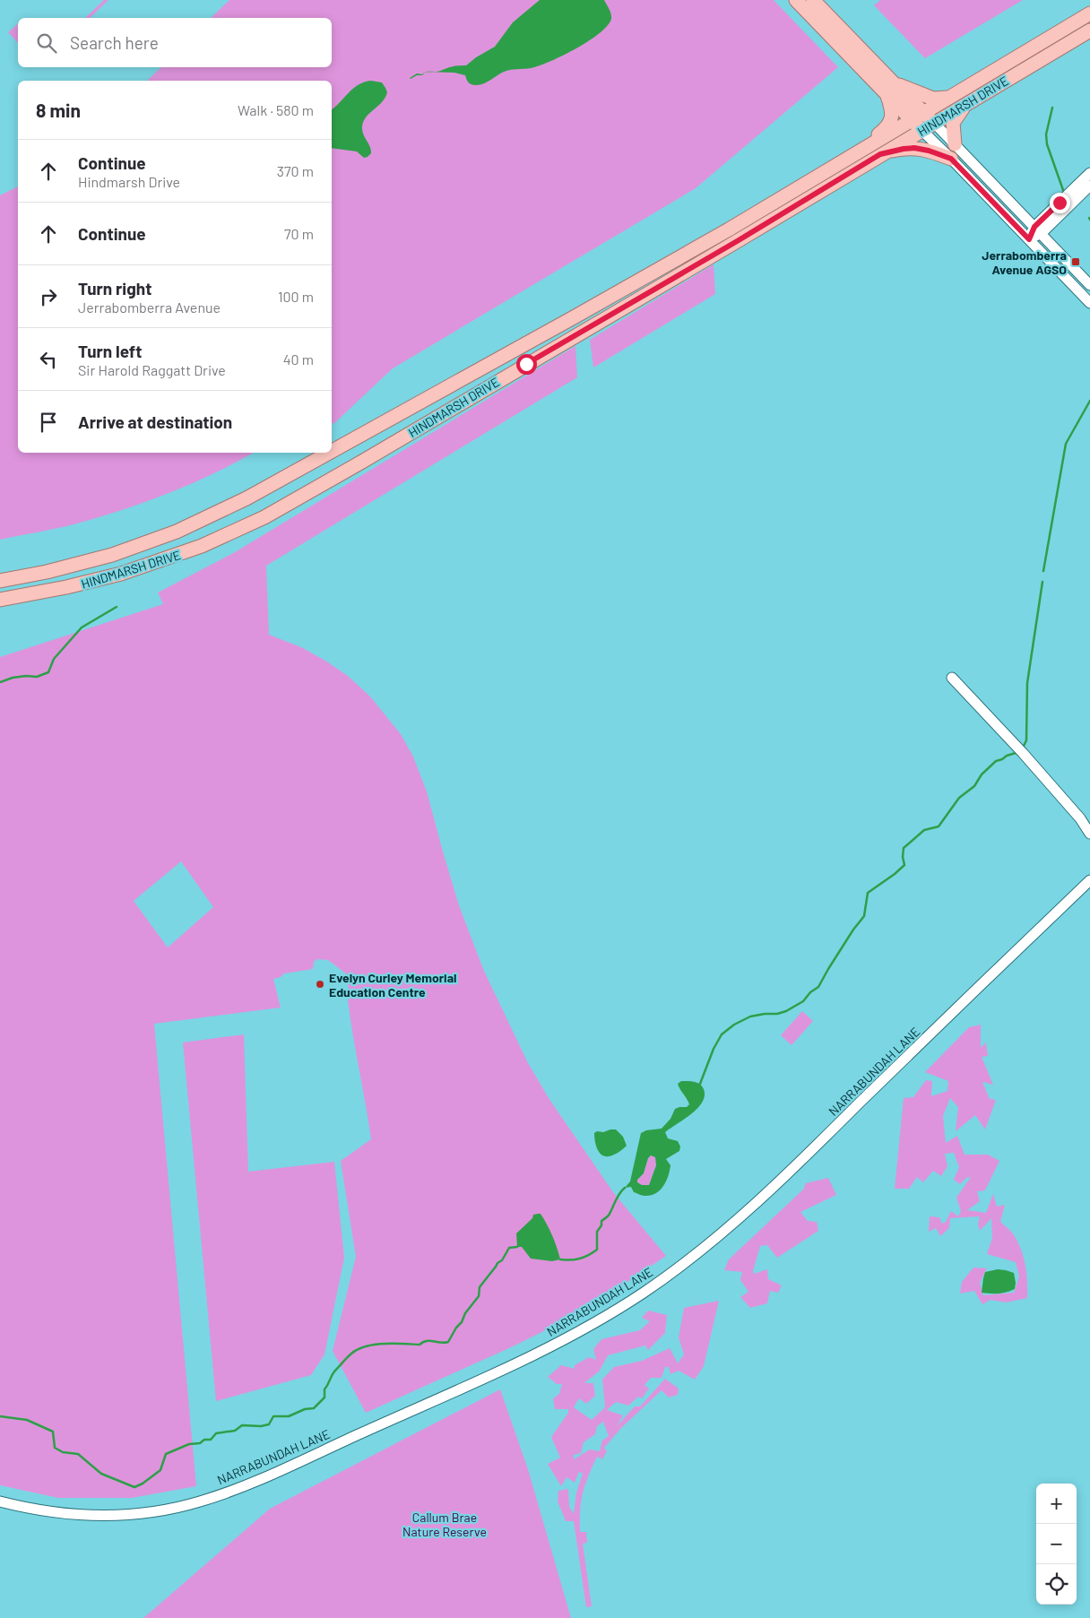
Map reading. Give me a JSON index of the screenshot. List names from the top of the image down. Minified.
{"streets":{"main road":["HINDMARSH DRIVE"],"street":["NARRABUNDAH LANE"]},"parks":["Callum Brae Nature Reserve"],"places":{"transit":["Jerrabomberra Avenue AGSO"],"other":["Evelyn Curley Memorial Education Centre"]},"page":{"search":"Search here","heading":["8 min","Walk · 580 m"],"list":[["Continue","Hindmarsh Drive","370 m"],["Continue","70 m"],["Turn right","Jerrabomberra Avenue","100 m"],["Turn left","Sir Harold Raggatt Drive","40 m"],"Arrive at destination"],"map_buttons":["+","−"]}}
